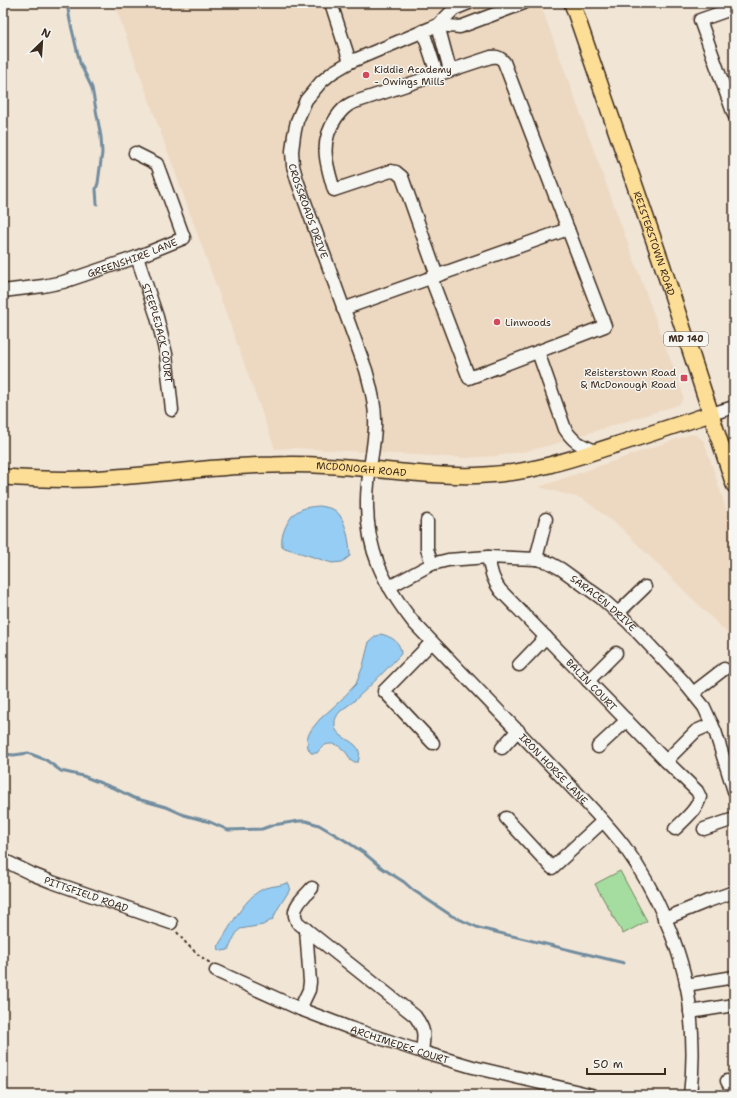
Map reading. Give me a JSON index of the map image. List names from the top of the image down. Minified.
{"streets":{"main road":["REISTERSTOWN ROAD","MD 140","MCDONOGH ROAD"],"street":["CROSSROADS DRIVE","GREENSHIRE LANE","STEEPLEJACK COURT","SARACEN DRIVE","BALIN COURT","IRON HORSE LANE","PITTSFIELD ROAD","ARCHIMEDES COURT"]},"crossings":[["CROSSROADS DRIVE","MCDONOGH ROAD"],["CROSSROADS DRIVE","IRON HORSE LANE"],["REISTERSTOWN ROAD","MCDONOGH ROAD"],["GREENSHIRE LANE","STEEPLEJACK COURT"],["MCDONOGH ROAD","IRON HORSE LANE"],["SARACEN DRIVE","BALIN COURT"],["SARACEN DRIVE","IRON HORSE LANE"]],"places":{"other":["Kiddie Academy - Owings Mills","Linwoods"],"transit":["Reisterstown Road & McDonough Road"]},"scale_bar":"50 m","north":"top right"}
